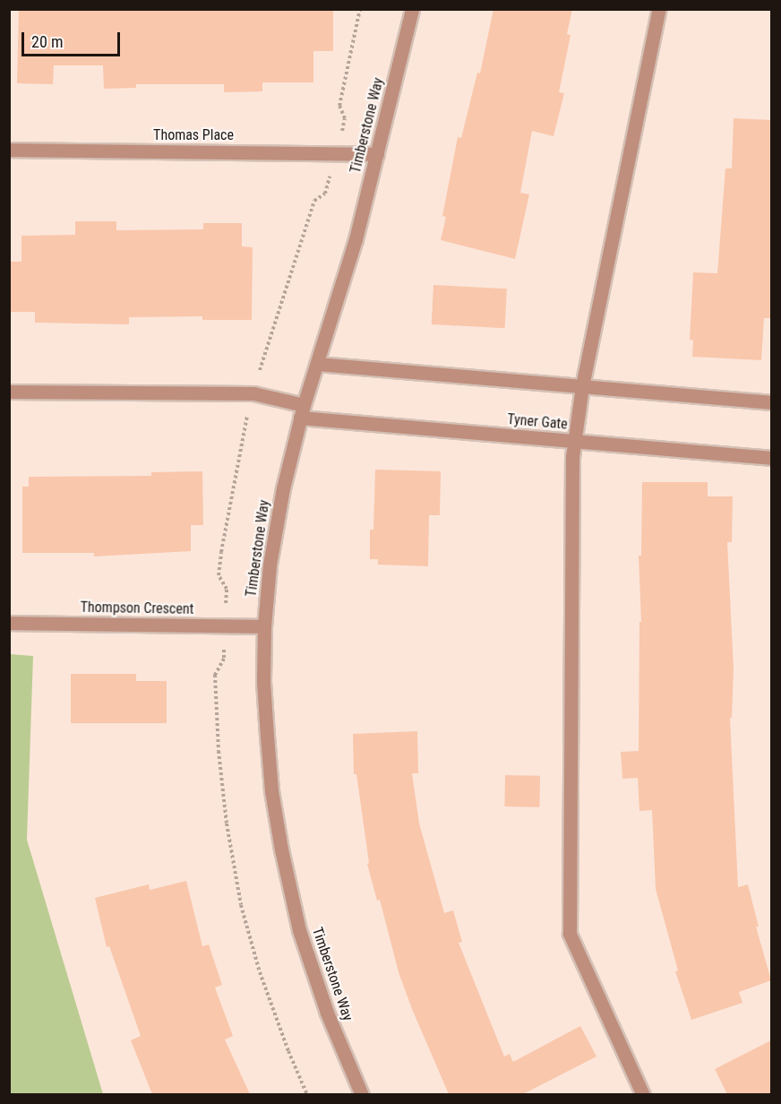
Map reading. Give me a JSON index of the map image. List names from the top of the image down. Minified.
{"streets":{"street":["Timberstone Way","Thomas Place","Tyner Gate","Thompson Crescent"]},"crossings":[["Timberstone Way","Thomas Place"],["Timberstone Way","Tyner Gate"],["Timberstone Way","Thompson Crescent"]],"scale_bar":"20 m"}
